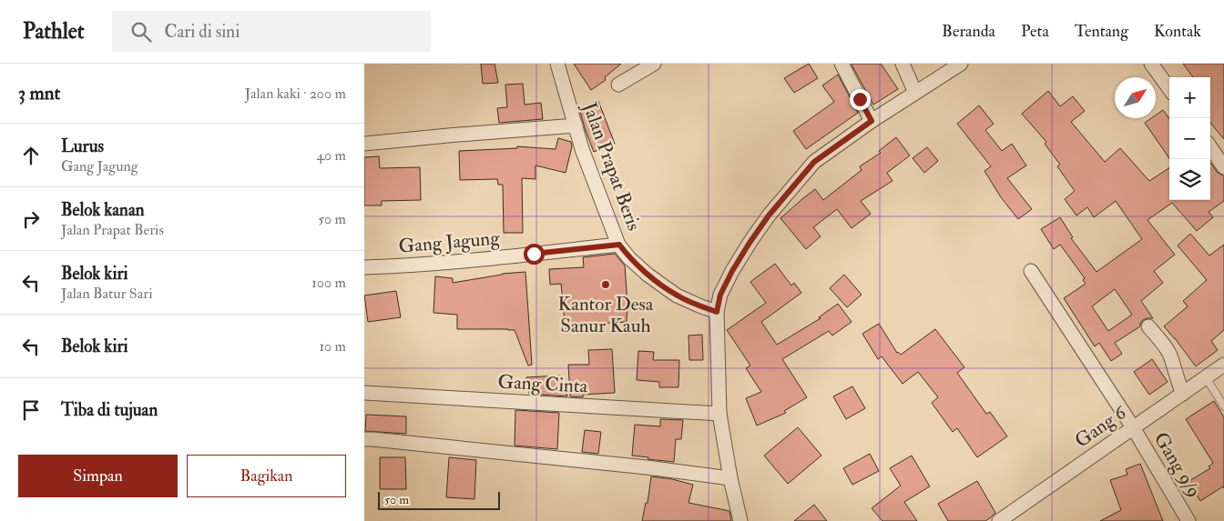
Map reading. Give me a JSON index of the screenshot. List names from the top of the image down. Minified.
{"streets":{"street":["Jalan Prapat Beris","Gang Jagung","Gang Cinta","Gang 6","Gang 9/9"]},"crossings":[["Jalan Prapat Beris","Gang Jagung"],["Gang 6","Gang 9/9"]],"places":["Kantor Desa Sanur Kauh"],"scale_bar":"50 m","north":"top right","page":{"header":"Pathlet","search":"Cari di sini","nav":["Beranda","Peta","Tentang","Kontak"],"heading":["3 mnt","Jalan kaki · 200 m"],"map_buttons":["+","−"],"list":[["Lurus","Gang Jagung","40 m"],["Belok kanan","Jalan Prapat Beris","50 m"],["Belok kiri","Jalan Batur Sari","100 m"],["Belok kiri","10 m"],"Tiba di tujuan"],"buttons":["Simpan","Bagikan"],"scale":"50 m"}}
